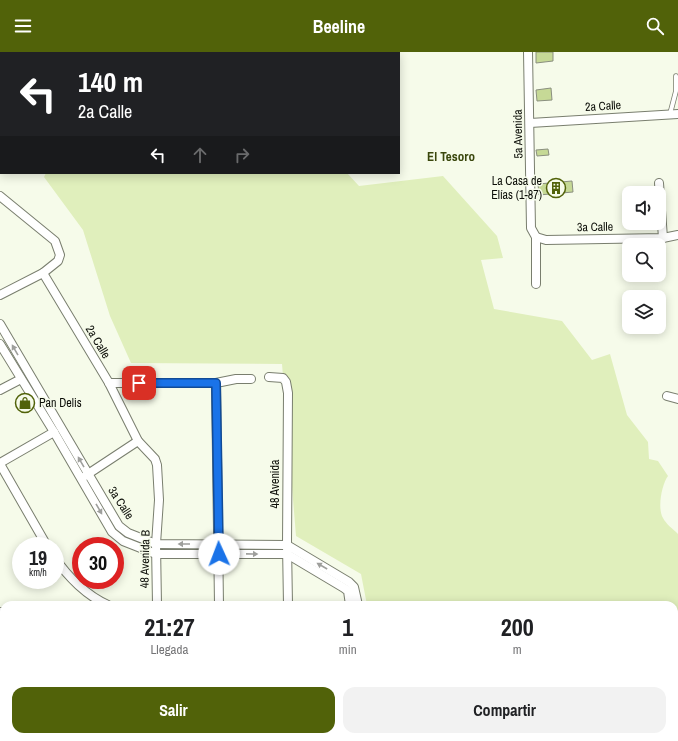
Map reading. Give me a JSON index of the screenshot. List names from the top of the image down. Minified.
{"streets":{"street":["2a Calle","5a Avenida","3a Calle","48 Avenida","48 Avenida B"]},"crossings":[["2a Calle","5a Avenida"],["2a Calle","48 Avenida B"],["5a Avenida","3a Calle"],["3a Calle","48 Avenida"],["3a Calle","48 Avenida B"]],"districts":["El Tesoro"],"places":{"building":["La Casa de Elías (1-87)"],"shop":["Pan Delis"]},"page":{"header":"Beeline","turn":["140 m","2a Calle"],"speed":"19 km/h","limit":"30","eta":["21:27","Llegada","1","min","200","m"],"buttons":["Salir","Compartir"]}}
